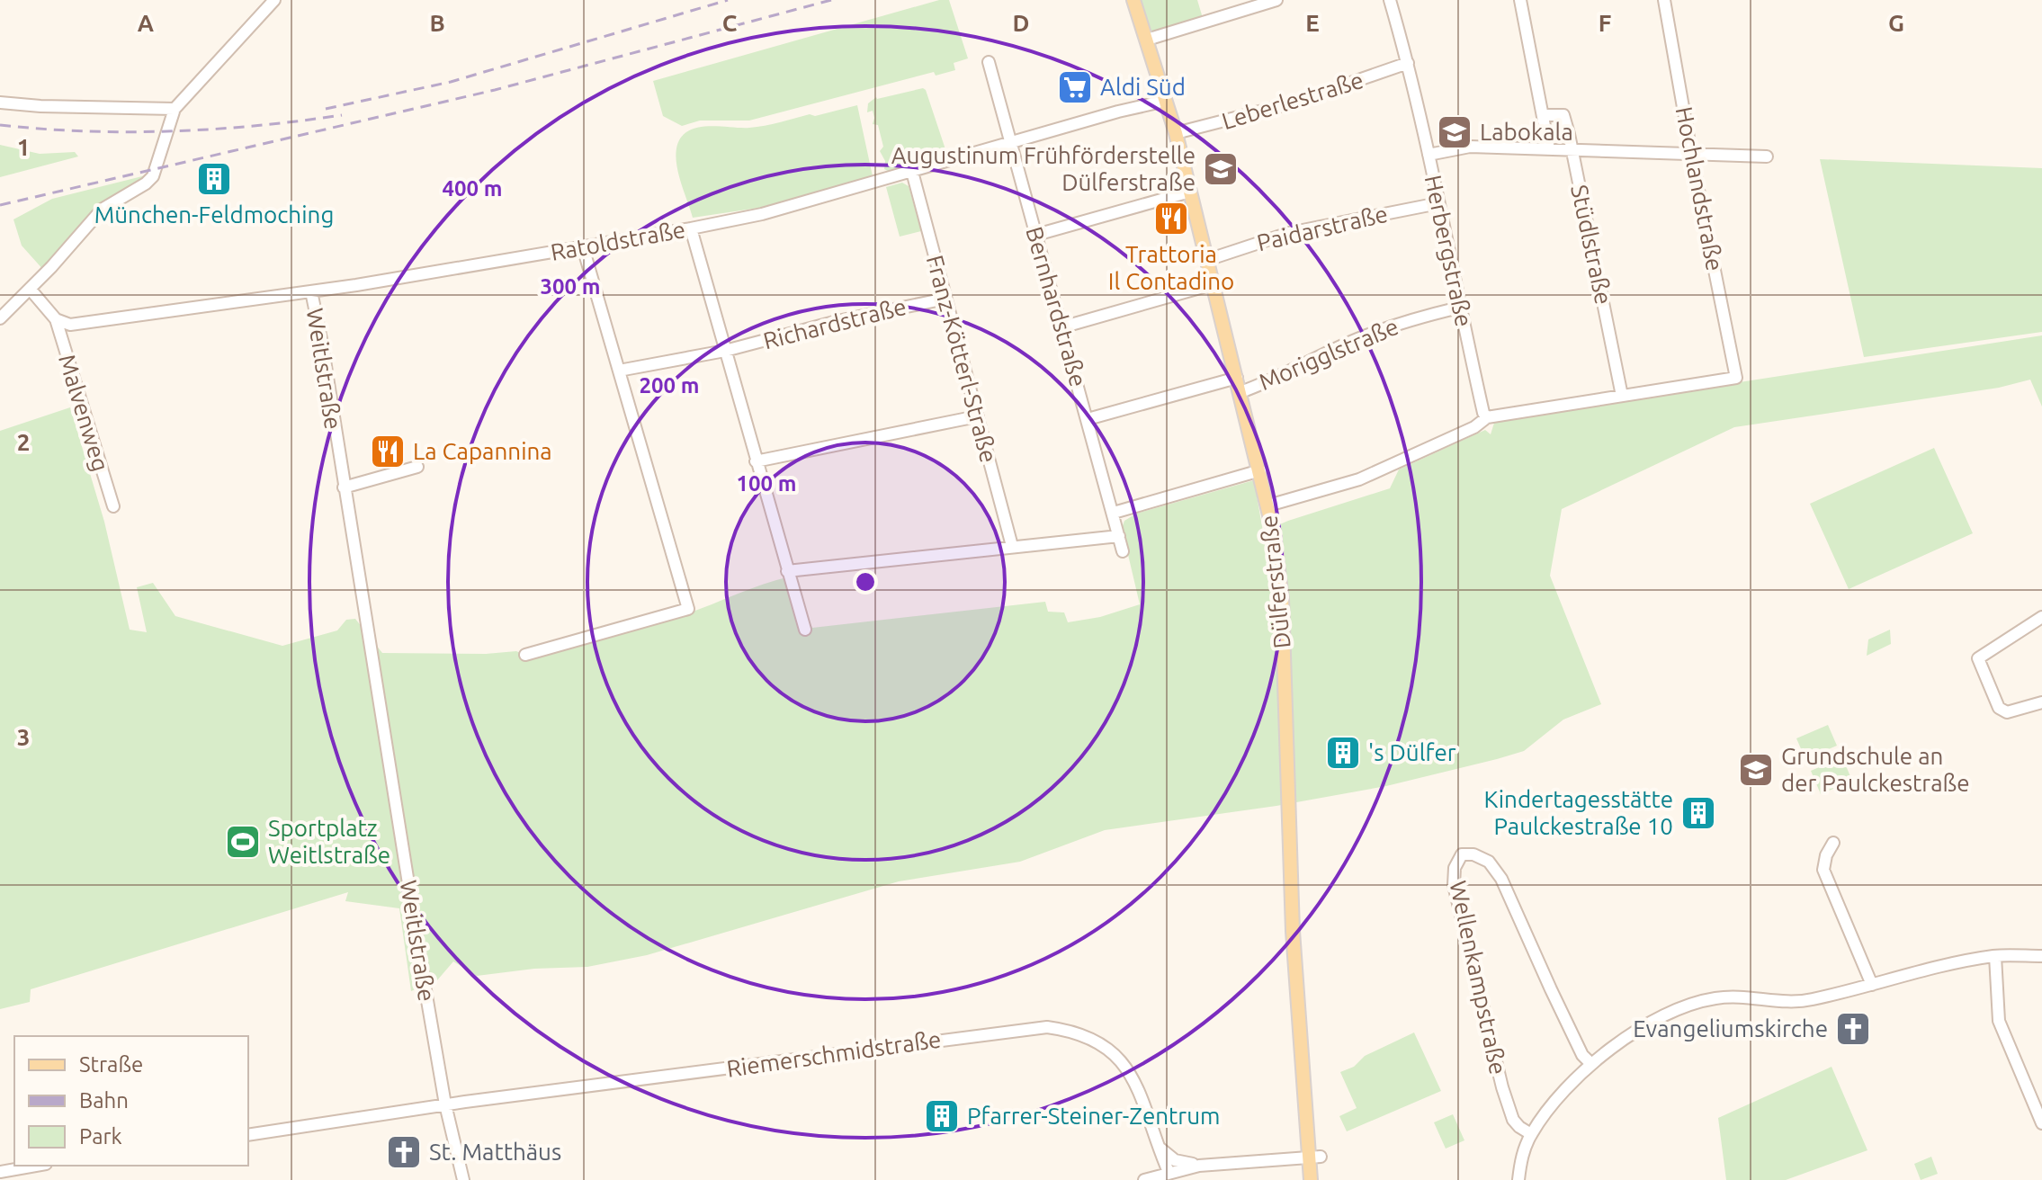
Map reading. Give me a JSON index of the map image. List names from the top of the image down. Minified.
{"streets":{"main road":["Dülferstraße"],"street":["Leberlestraße","Hochlandstraße","Paidarstraße","Ratoldstraße","Stüdlstraße","Herbergstraße","Bernhardstraße","Richardstraße","Morigglstraße","Franz-Kötterl-Straße","Weitlstraße","Malvenweg","Wellenkampstraße","Riemerschmidstraße"]},"crossings":[["Leberlestraße","Herbergstraße"],["Leberlestraße","Dülferstraße"],["Hochlandstraße","Stüdlstraße"],["Paidarstraße","Herbergstraße"],["Paidarstraße","Dülferstraße"],["Ratoldstraße","Bernhardstraße"],["Ratoldstraße","Franz-Kötterl-Straße"],["Ratoldstraße","Weitlstraße"],["Ratoldstraße","Malvenweg"],["Ratoldstraße","Dülferstraße"],["Herbergstraße","Morigglstraße"],["Richardstraße","Franz-Kötterl-Straße"],["Morigglstraße","Dülferstraße"],["Weitlstraße","Riemerschmidstraße"]],"places":{"supermarket":["Aldi Süd"],"school or university":["Labokala","Augustinum Frühförderstelle Dülferstraße","Grundschule an der Paulckestraße"],"building":["München-Feldmoching","'s Dülfer","Kindertagesstätte Paulckestraße 10","Pfarrer-Steiner-Zentrum"],"restaurant":["Trattoria Il Contadino","La Capannina"],"sports":["Sportplatz Weitlstraße"],"church":["Evangeliumskirche","St. Matthäus"]},"legend":["Straße","Bahn","Park"],"grid":{"columns":["A","B","C","D","E","F","G"],"rows":["1","2","3"]},"rings":["400 m","300 m","200 m","100 m"]}
